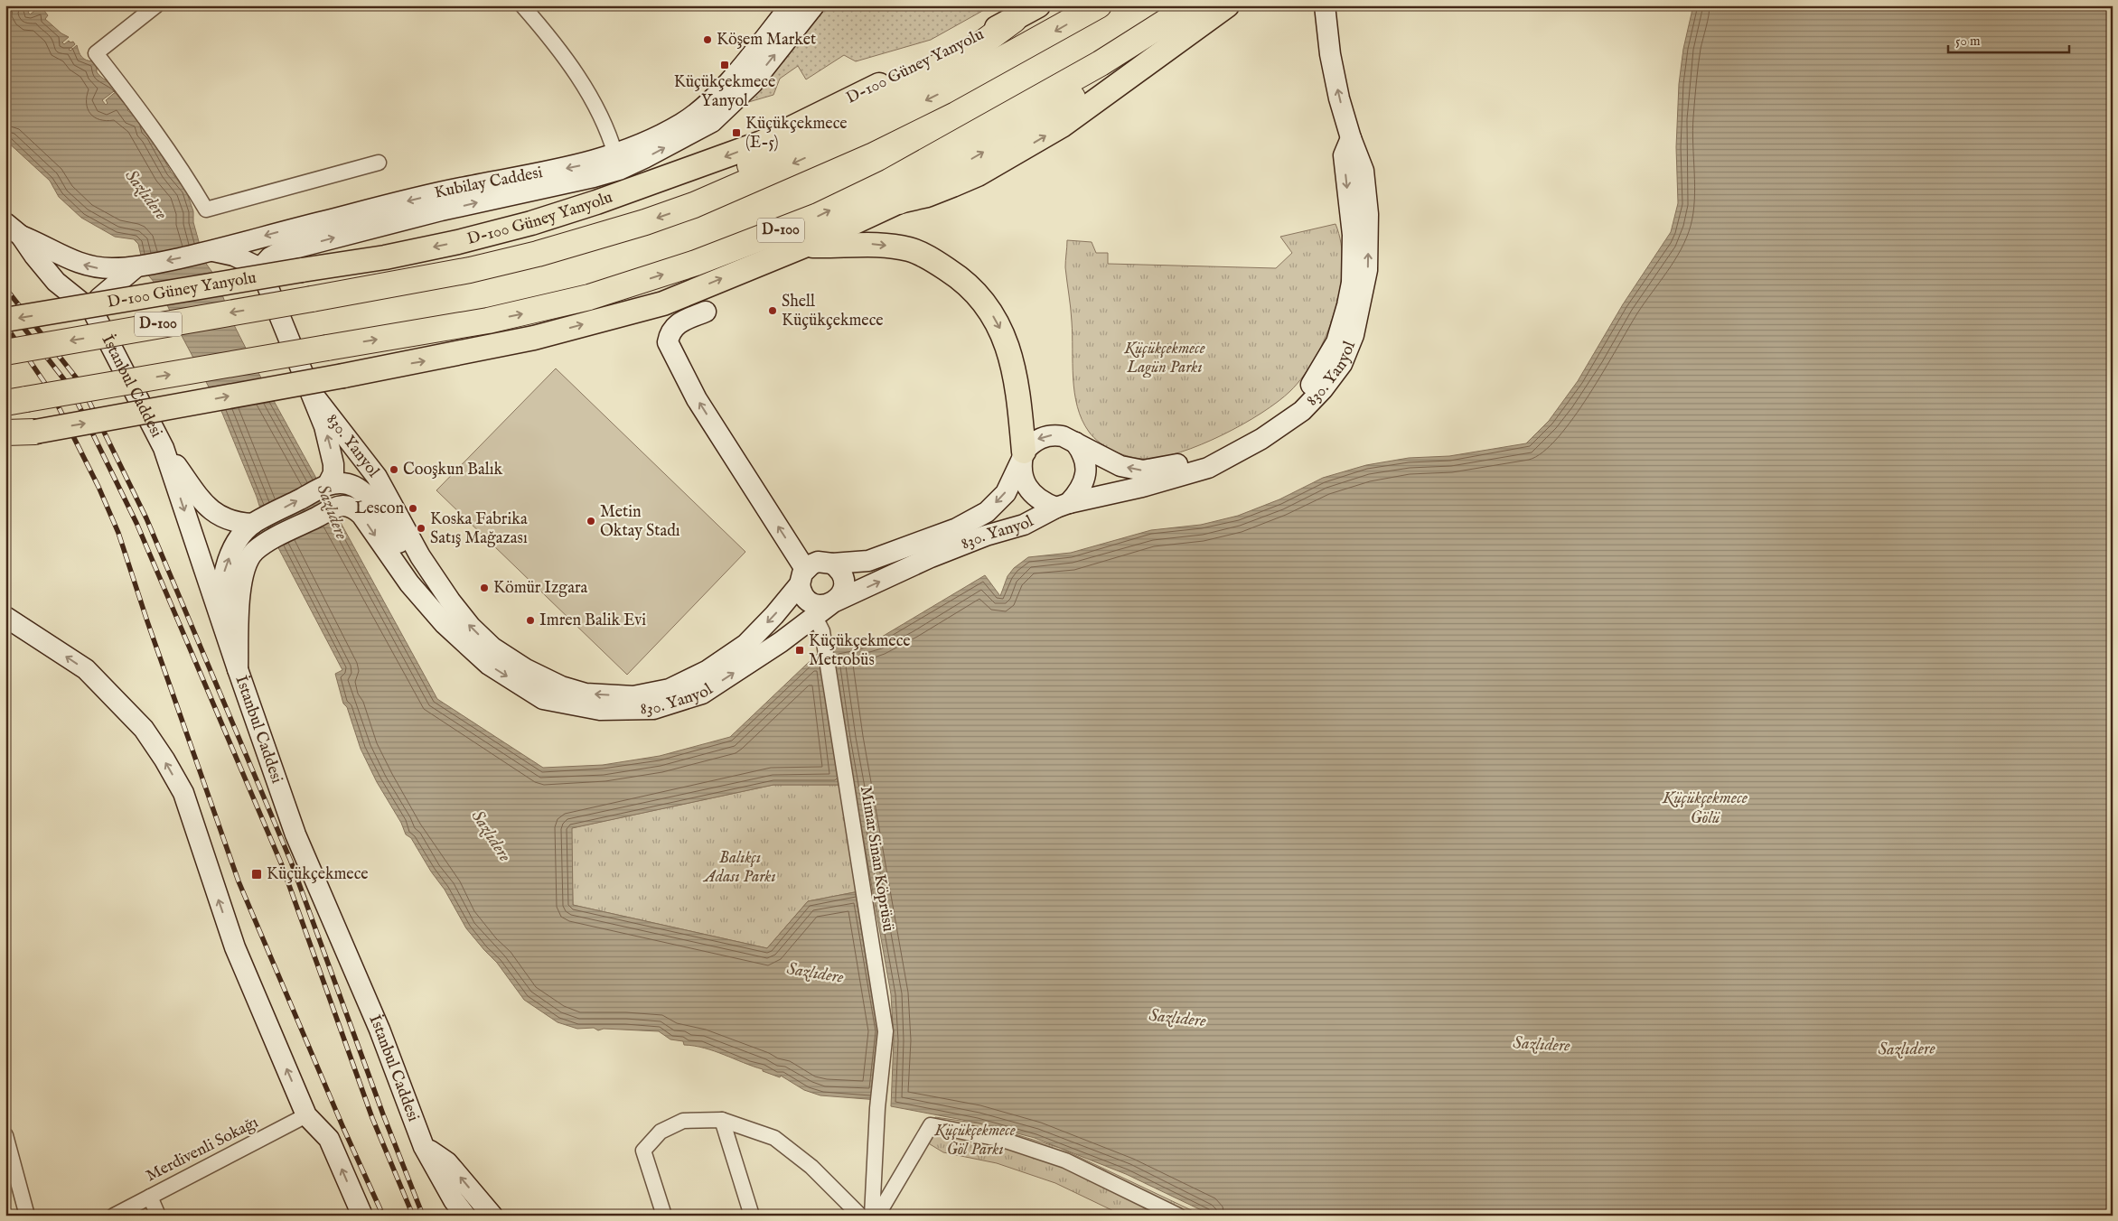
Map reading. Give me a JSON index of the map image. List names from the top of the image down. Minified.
{"streets":{"highway":["D-100"],"main road":["D-100 Güney Yanyolu","Kubilay Caddesi","830. Yanyol","İstanbul Caddesi"],"street":["Mimar Sinan Köprüsü","Merdivenli Sokağı"]},"crossings":[["830. Yanyol","Mimar Sinan Köprüsü"]],"water":["Sazlıdere","Küçükçekmece Gölü"],"parks":["Küçükçekmece Lagün Parkı","Balıkçı Adası Parkı","Küçükçekmece Göl Parkı"],"places":{"other":["Köşem Market","Shell Küçükçekmece","Cooşkun Balık","Lescon","Metin Oktay Stadı","Koska Fabrika Satış Mağazası","Kömür Izgara","Imren Balik Evi"],"transit":["Küçükçekmece Yanyol","Küçükçekmece (E-5)","Küçükçekmece Metrobüs","Küçükçekmece"]},"scale_bar":"50 m"}
